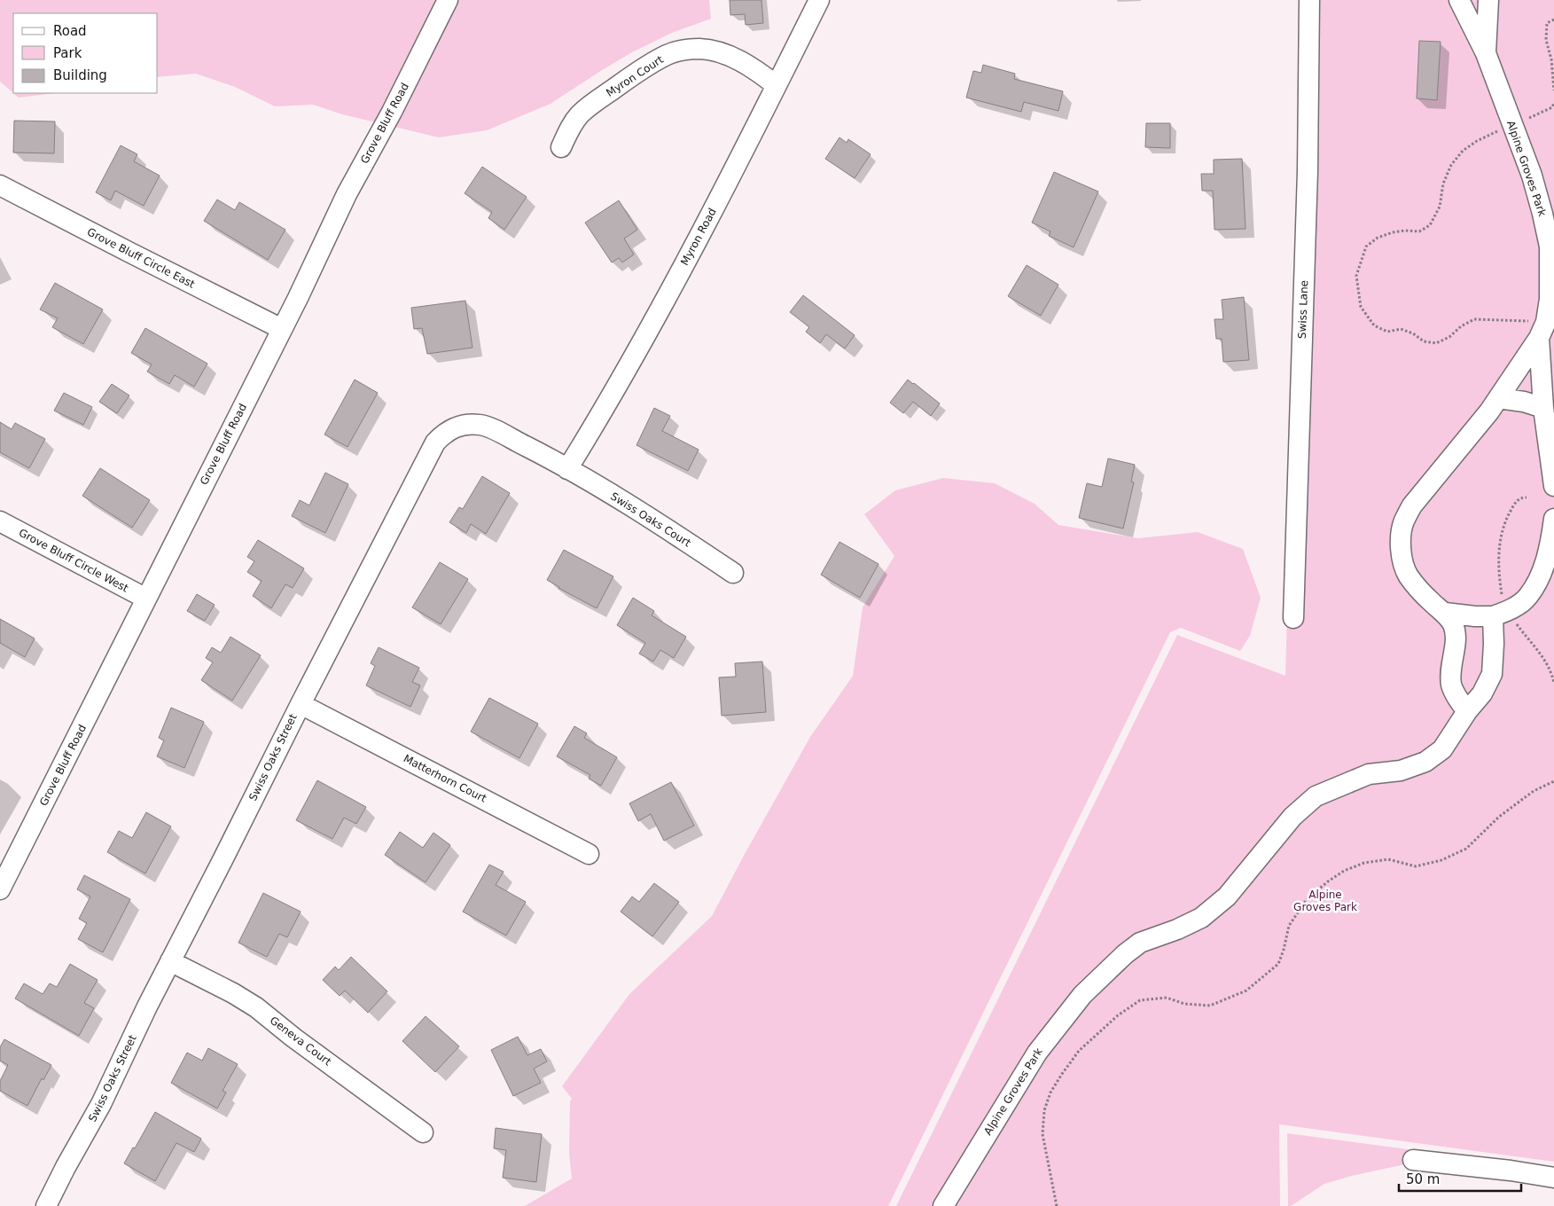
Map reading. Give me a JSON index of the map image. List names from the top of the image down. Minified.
{"streets":{"street":["Myron Court","Grove Bluff Road","Alpine Groves Park","Myron Road","Grove Bluff Circle East","Swiss Lane","Swiss Oaks Court","Grove Bluff Circle West","Swiss Oaks Street","Matterhorn Court","Geneva Court"]},"crossings":[["Myron Court","Myron Road"],["Grove Bluff Road","Grove Bluff Circle East"],["Grove Bluff Road","Grove Bluff Circle West"],["Myron Road","Swiss Oaks Court"],["Myron Road","Swiss Oaks Street"],["Swiss Oaks Court","Swiss Oaks Street"],["Swiss Oaks Street","Matterhorn Court"],["Swiss Oaks Street","Geneva Court"]],"parks":["Alpine Groves Park"],"legend":["Road","Park","Building"],"scale_bar":"50 m"}
